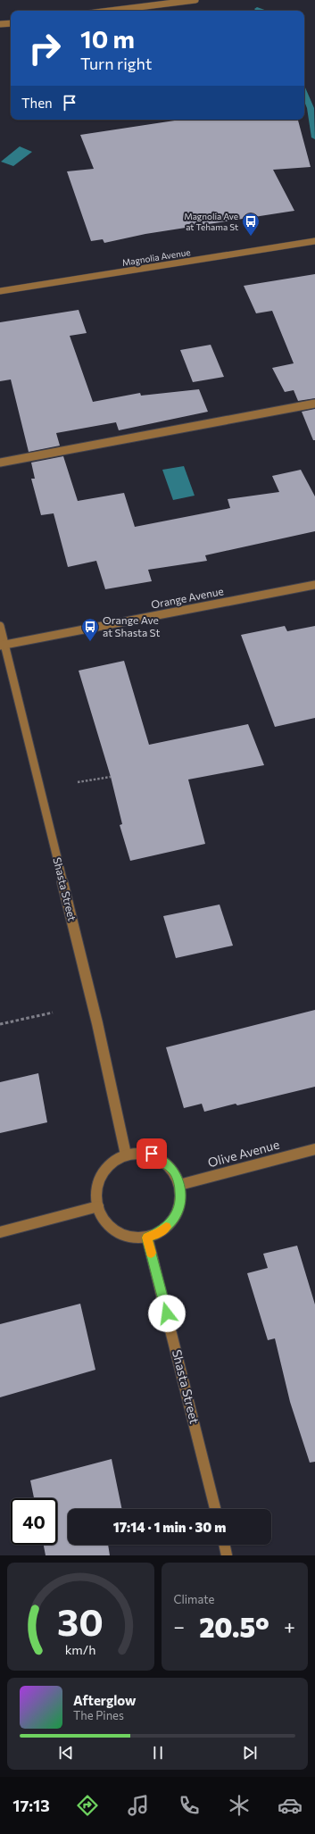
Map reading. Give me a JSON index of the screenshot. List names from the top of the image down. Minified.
{"streets":{"street":["Magnolia Avenue","Orange Avenue","Shasta Street","Olive Avenue"]},"crossings":[["Orange Avenue","Shasta Street"],["Shasta Street","Olive Avenue"]],"places":{"bus stop":["Magnolia Ave at Tehama St","Orange Ave at Shasta St"]},"page":{"turn":["10 m","Turn right"],"then":"Then","limit":"40","trip":"17:14 · 1 min · 30 m","tile":"Climate","heat":["−","20.5°","+"],"song":["Afterglow","The Pines"],"tabs":"17:13","gauge":["30","km/h"]}}
